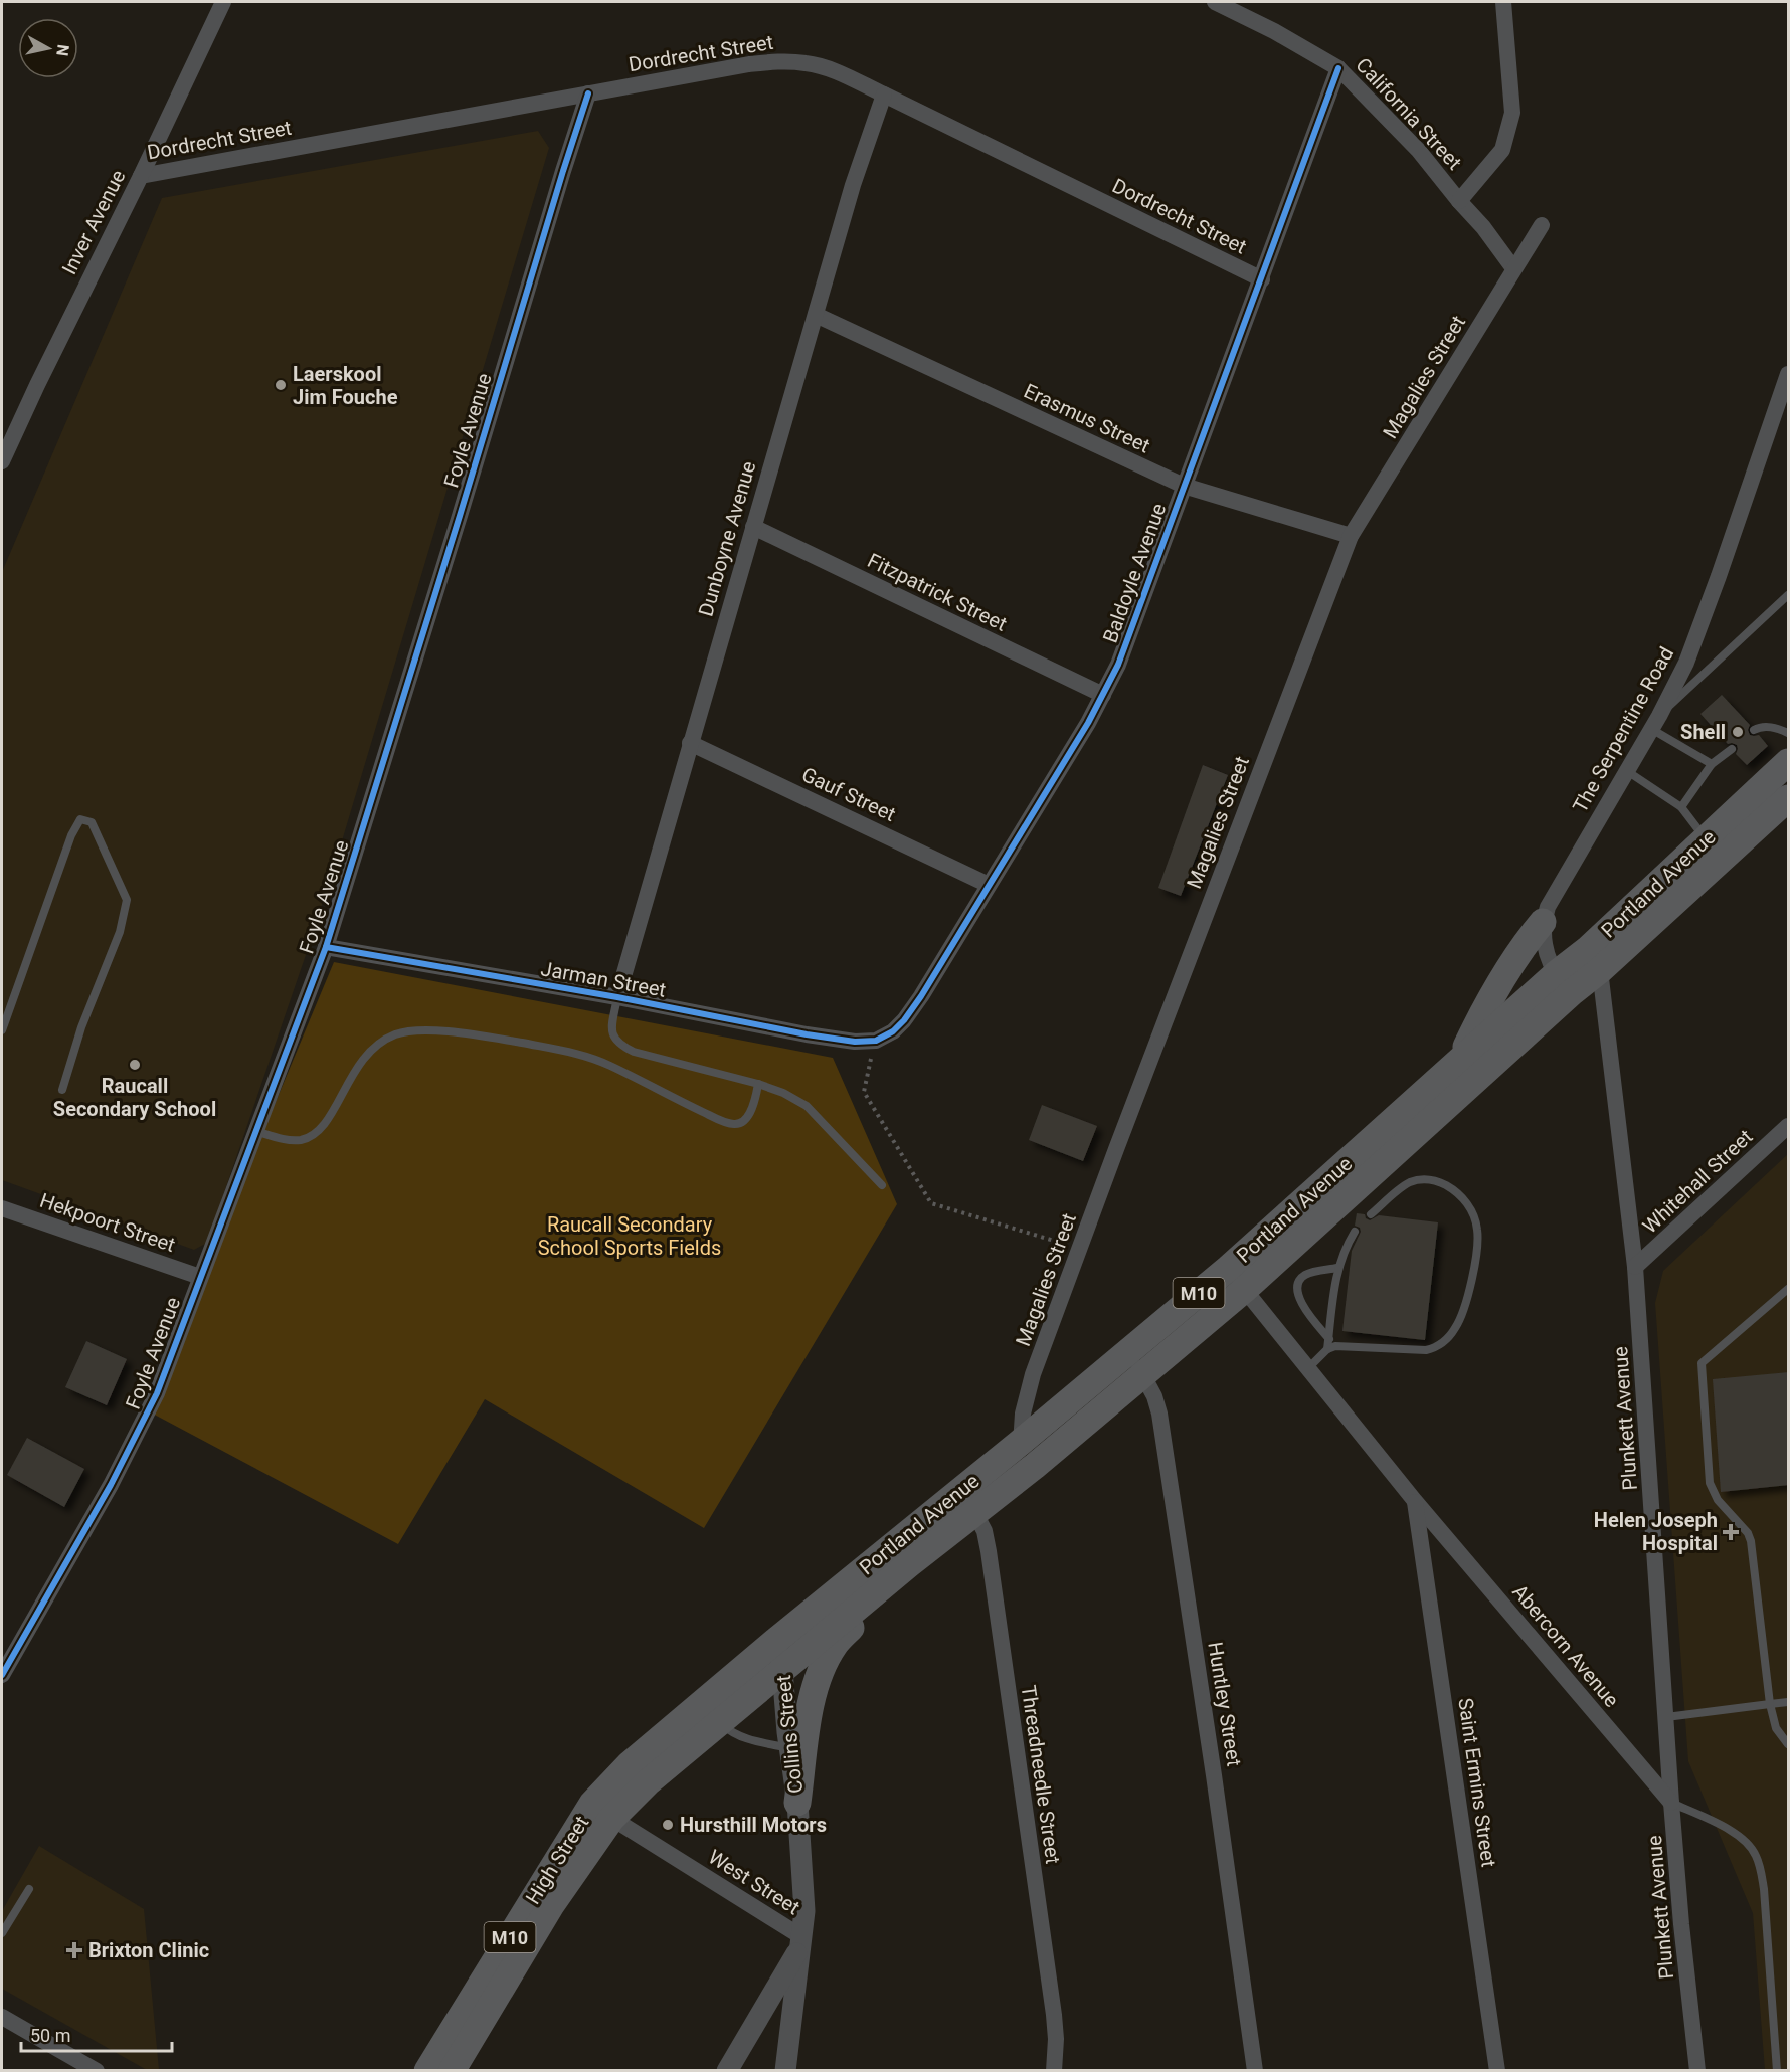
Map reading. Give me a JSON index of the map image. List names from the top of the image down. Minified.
{"streets":{"main road":["Portland Avenue","M10","High Street"],"street":["Dordrecht Street","California Street","Inver Avenue","Magalies Street","Erasmus Street","Foyle Avenue","Dunboyne Avenue","Baldoyle Avenue","Fitzpatrick Street","The Serpentine Road","Gauf Street","Jarman Street","Whitehall Street","Hekpoort Street","Plunkett Avenue","Abercorn Avenue","Huntley Street","Collins Street","Threadneedle Street","Saint Ermins Street","West Street"]},"crossings":[["Dordrecht Street","Inver Avenue"],["Dordrecht Street","Foyle Avenue"],["Dordrecht Street","Dunboyne Avenue"],["Dordrecht Street","Baldoyle Avenue"],["California Street","Magalies Street"],["California Street","Baldoyle Avenue"],["Magalies Street","Erasmus Street"],["Magalies Street","Portland Avenue"],["Erasmus Street","Dunboyne Avenue"],["Erasmus Street","Baldoyle Avenue"],["Foyle Avenue","Jarman Street"],["Foyle Avenue","Hekpoort Street"],["Dunboyne Avenue","Fitzpatrick Street"],["Dunboyne Avenue","Gauf Street"],["Dunboyne Avenue","Jarman Street"],["Baldoyle Avenue","Fitzpatrick Street"],["Baldoyle Avenue","Gauf Street"],["Baldoyle Avenue","Jarman Street"],["Portland Avenue","Plunkett Avenue"],["Portland Avenue","Abercorn Avenue"],["Portland Avenue","Huntley Street"],["Portland Avenue","Collins Street"],["Portland Avenue","Threadneedle Street"],["Portland Avenue","High Street"],["Portland Avenue","West Street"],["Whitehall Street","Plunkett Avenue"],["Plunkett Avenue","Abercorn Avenue"],["Abercorn Avenue","Saint Ermins Street"],["Collins Street","West Street"],["High Street","West Street"]],"parks":["Raucall Secondary School Sports Fields"],"places":{"other":["Laerskool Jim Fouche","Shell","Raucall Secondary School","Hursthill Motors"],"health":["Helen Joseph Hospital","Brixton Clinic"]},"scale_bar":"50 m","north":"right"}
